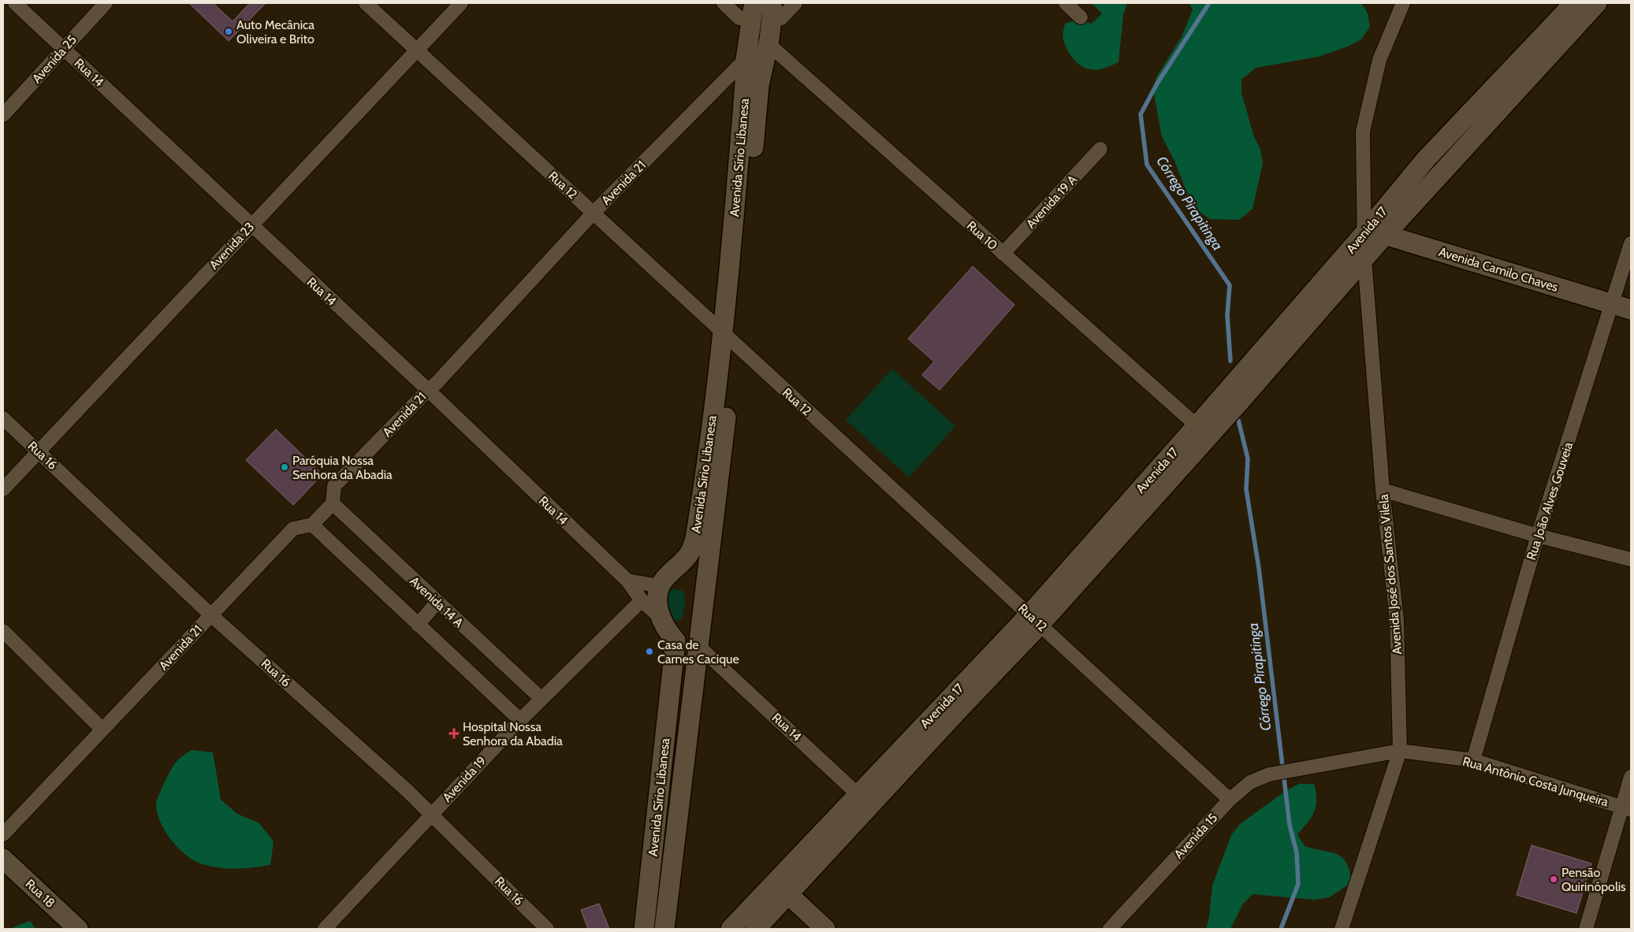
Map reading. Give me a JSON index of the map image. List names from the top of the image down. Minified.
{"streets":{"street":["Avenida 25","Rua 14","Avenida Sírio Libanesa","Avenida 21","Rua 12","Avenida 19 A","Avenida 17","Rua 10","Avenida 23","Avenida Camilo Chaves","Rua 16","Rua João Alves Gouveia","Avenida José dos Santos Vilela","Avenida 14 A","Avenida 19","Rua Antônio Costa Junqueira","Avenida 15","Rua 18"]},"crossings":[["Avenida 25","Rua 14"],["Rua 14","Avenida Sírio Libanesa"],["Rua 14","Avenida 21"],["Rua 14","Avenida 17"],["Rua 14","Avenida 23"],["Rua 14","Avenida 19"],["Avenida Sírio Libanesa","Avenida 21"],["Avenida Sírio Libanesa","Rua 12"],["Avenida Sírio Libanesa","Rua 10"],["Avenida 21","Rua 12"],["Avenida 21","Rua 16"],["Avenida 21","Avenida 14 A"],["Rua 12","Avenida 17"],["Rua 12","Avenida 23"],["Rua 12","Avenida 15"],["Avenida 19 A","Rua 10"],["Avenida 17","Rua 10"],["Avenida 17","Avenida Camilo Chaves"],["Avenida 17","Avenida José dos Santos Vilela"],["Avenida 23","Rua 16"],["Avenida Camilo Chaves","Rua João Alves Gouveia"],["Avenida Camilo Chaves","Avenida José dos Santos Vilela"],["Rua 16","Avenida 19"],["Rua João Alves Gouveia","Rua Antônio Costa Junqueira"],["Avenida José dos Santos Vilela","Rua Antônio Costa Junqueira"],["Avenida 14 A","Avenida 19"],["Rua Antônio Costa Junqueira","Avenida 15"]],"water":["Córrego Pirapitinga"],"places":{"other":["Auto Mecânica Oliveira e Brito","Paróquia Nossa Senhora da Abadia","Casa de Carnes Cacique","Pensão Quirinópolis"],"health":["Hospital Nossa Senhora da Abadia"]}}
